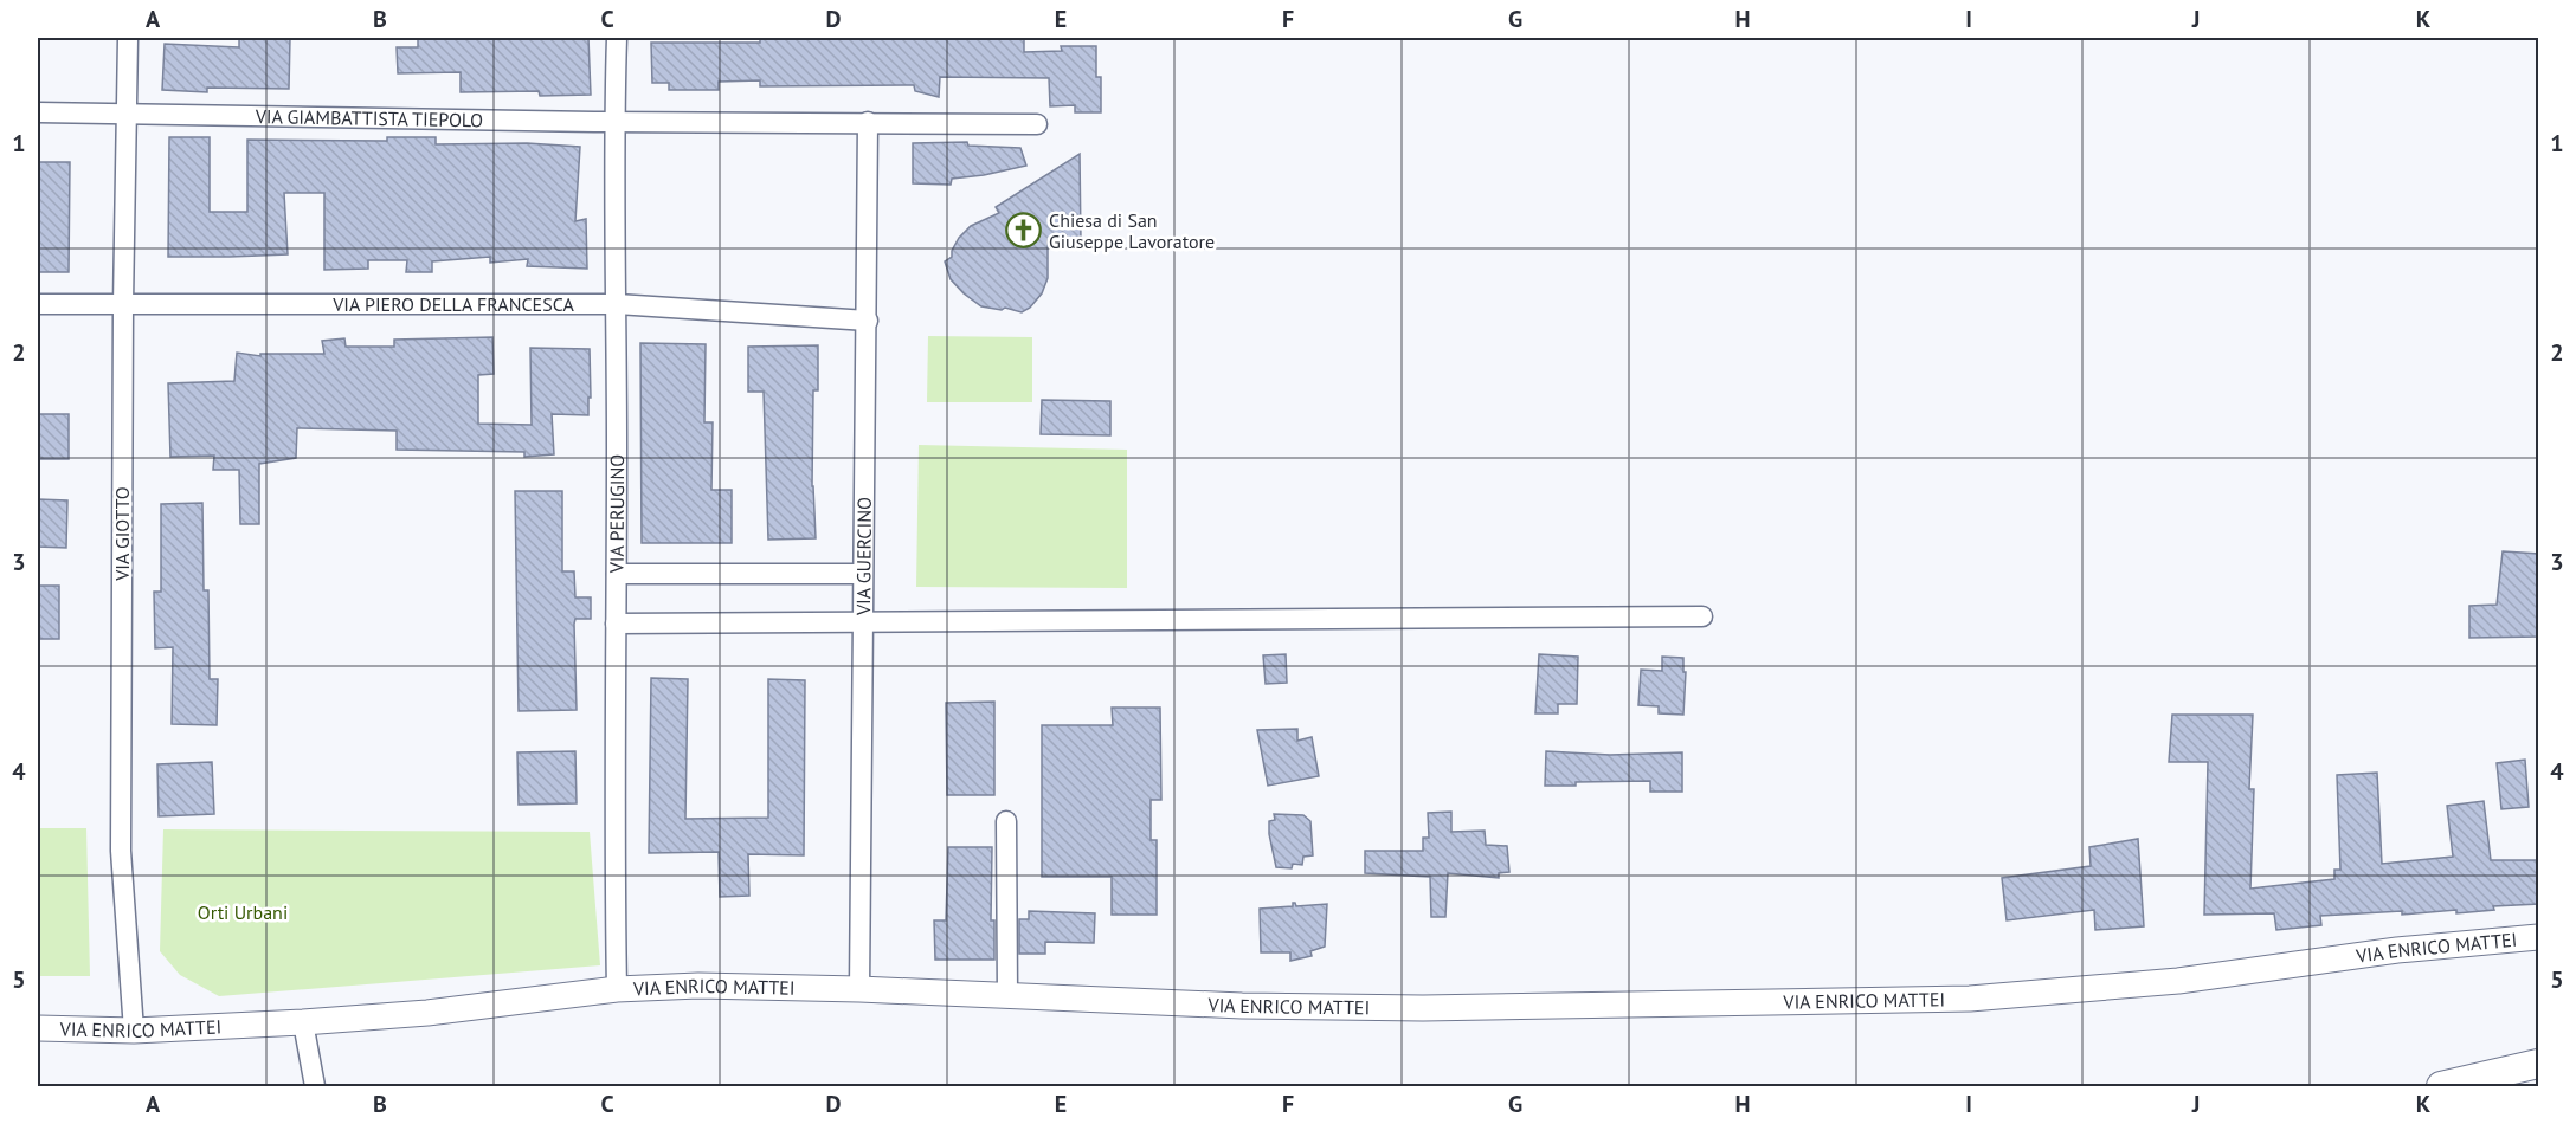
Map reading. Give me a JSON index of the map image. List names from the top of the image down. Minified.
{"streets":{"street":["VIA GIAMBATTISTA TIEPOLO","VIA PIERO DELLA FRANCESCA","VIA PERUGINO","VIA GIOTTO","VIA GUERCINO","VIA ENRICO MATTEI"]},"crossings":[["VIA GIAMBATTISTA TIEPOLO","VIA PERUGINO"],["VIA GIAMBATTISTA TIEPOLO","VIA GIOTTO"],["VIA GIAMBATTISTA TIEPOLO","VIA GUERCINO"],["VIA PIERO DELLA FRANCESCA","VIA PERUGINO"],["VIA PIERO DELLA FRANCESCA","VIA GIOTTO"],["VIA PIERO DELLA FRANCESCA","VIA GUERCINO"],["VIA PERUGINO","VIA ENRICO MATTEI"],["VIA GIOTTO","VIA ENRICO MATTEI"],["VIA GUERCINO","VIA ENRICO MATTEI"]],"parks":["Orti Urbani"],"places":{"church":["Chiesa di San Giuseppe Lavoratore"]},"grid":{"columns":["A","B","C","D","E","F","G","H","I","J","K"],"rows":["1","2","3","4","5"]}}
